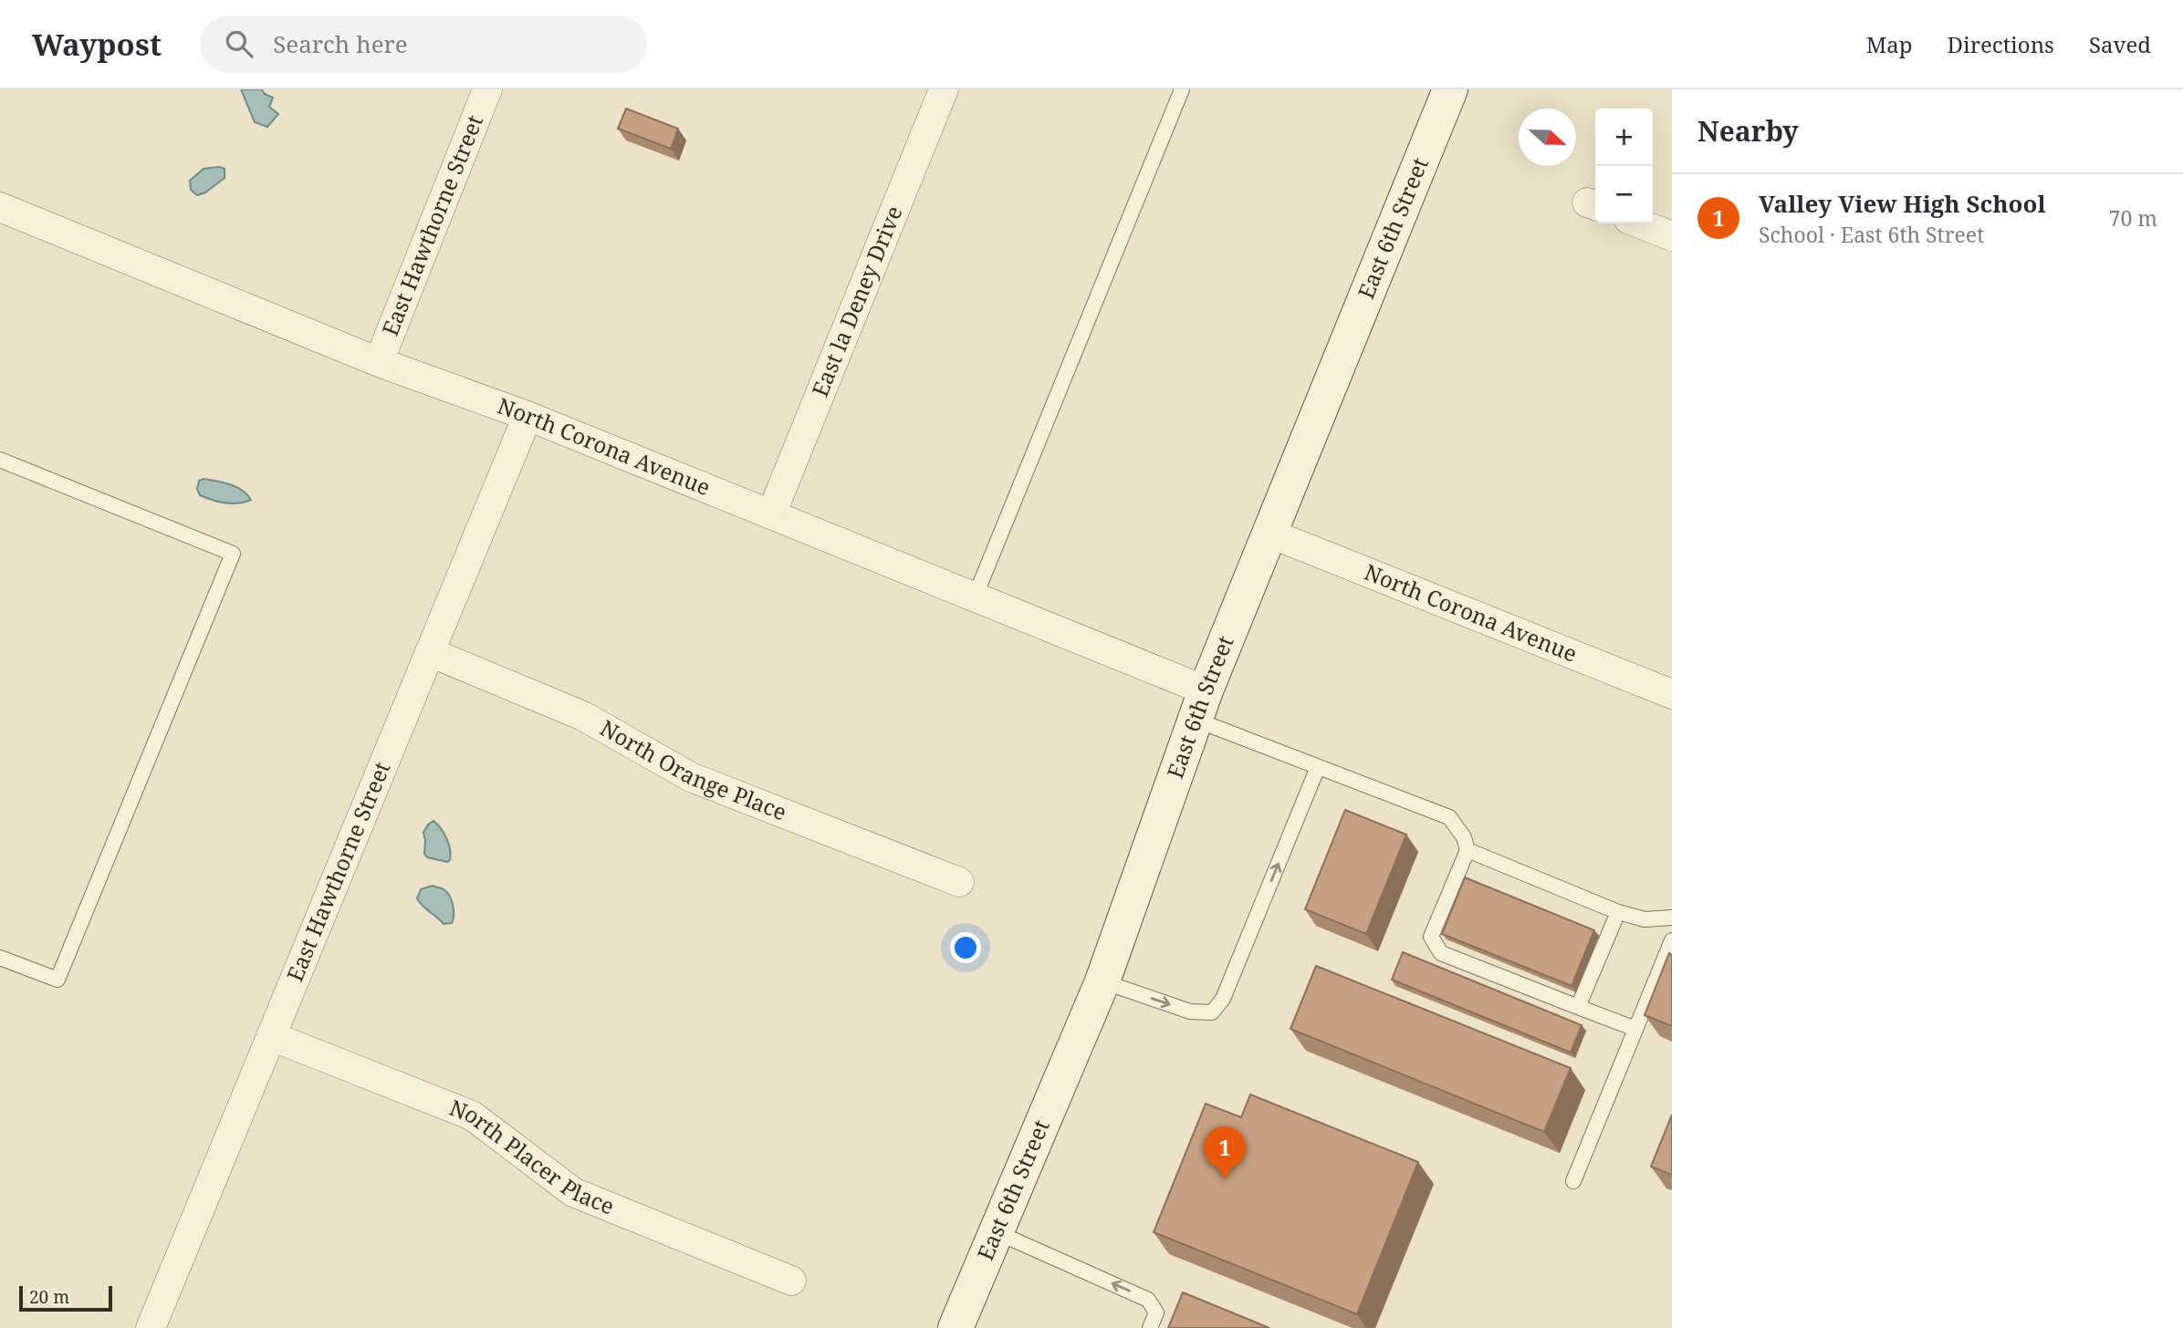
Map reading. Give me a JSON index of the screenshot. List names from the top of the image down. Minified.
{"streets":{"main road":["East 6th Street"],"street":["East Hawthorne Street","East la Deney Drive","North Corona Avenue","North Orange Place","North Placer Place"]},"crossings":[["East Hawthorne Street","North Corona Avenue"],["East Hawthorne Street","North Orange Place"],["East Hawthorne Street","North Placer Place"],["East 6th Street","North Corona Avenue"],["East la Deney Drive","North Corona Avenue"]],"scale_bar":"20 m","north":"right","page":{"header":"Waypost","search":"Search here","nav":["Map","Directions","Saved"],"heading":"Nearby","map_buttons":["+","−"],"list":[{"mark":"1","name":"Valley View High School","note":"School · East 6th Street","value":"70 m"}],"pins":"1","scale":"20 m"}}
